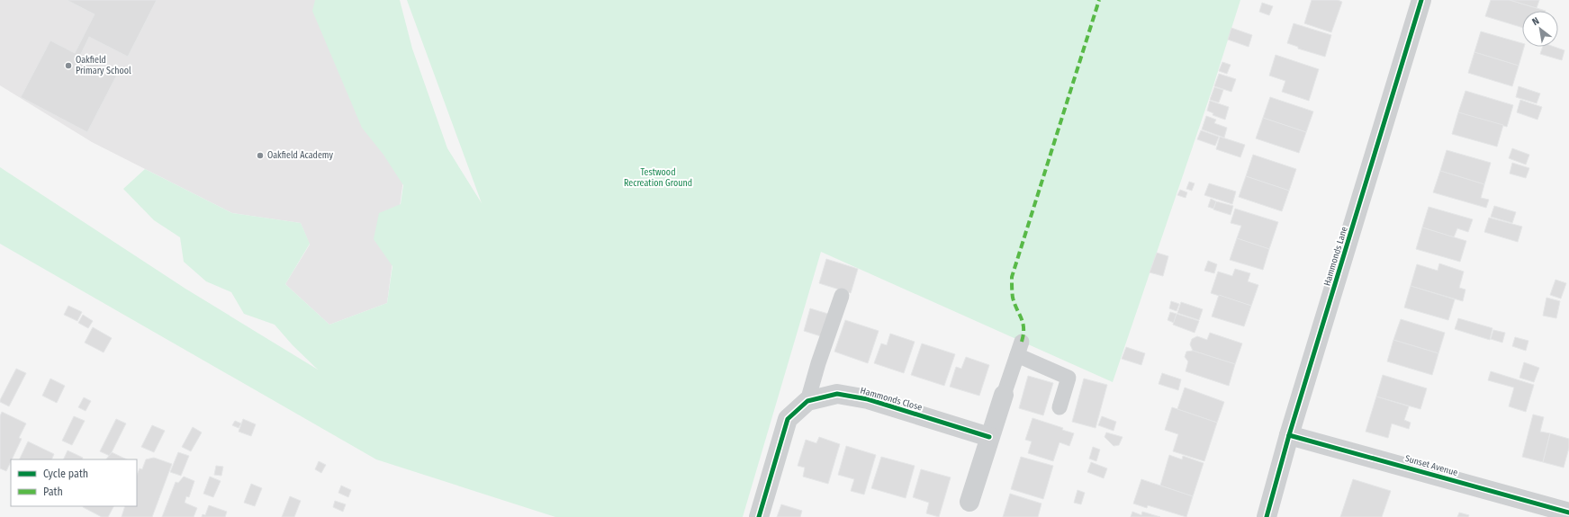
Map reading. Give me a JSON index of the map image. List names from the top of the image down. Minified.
{"streets":{"street":["Hammonds Lane","Hammonds Close","Sunset Avenue"]},"crossings":[["Hammonds Lane","Sunset Avenue"]],"parks":["Testwood Recreation Ground"],"places":["Oakfield Primary School","Oakfield Academy"],"legend":["Cycle path","Path"],"north":"top left"}
